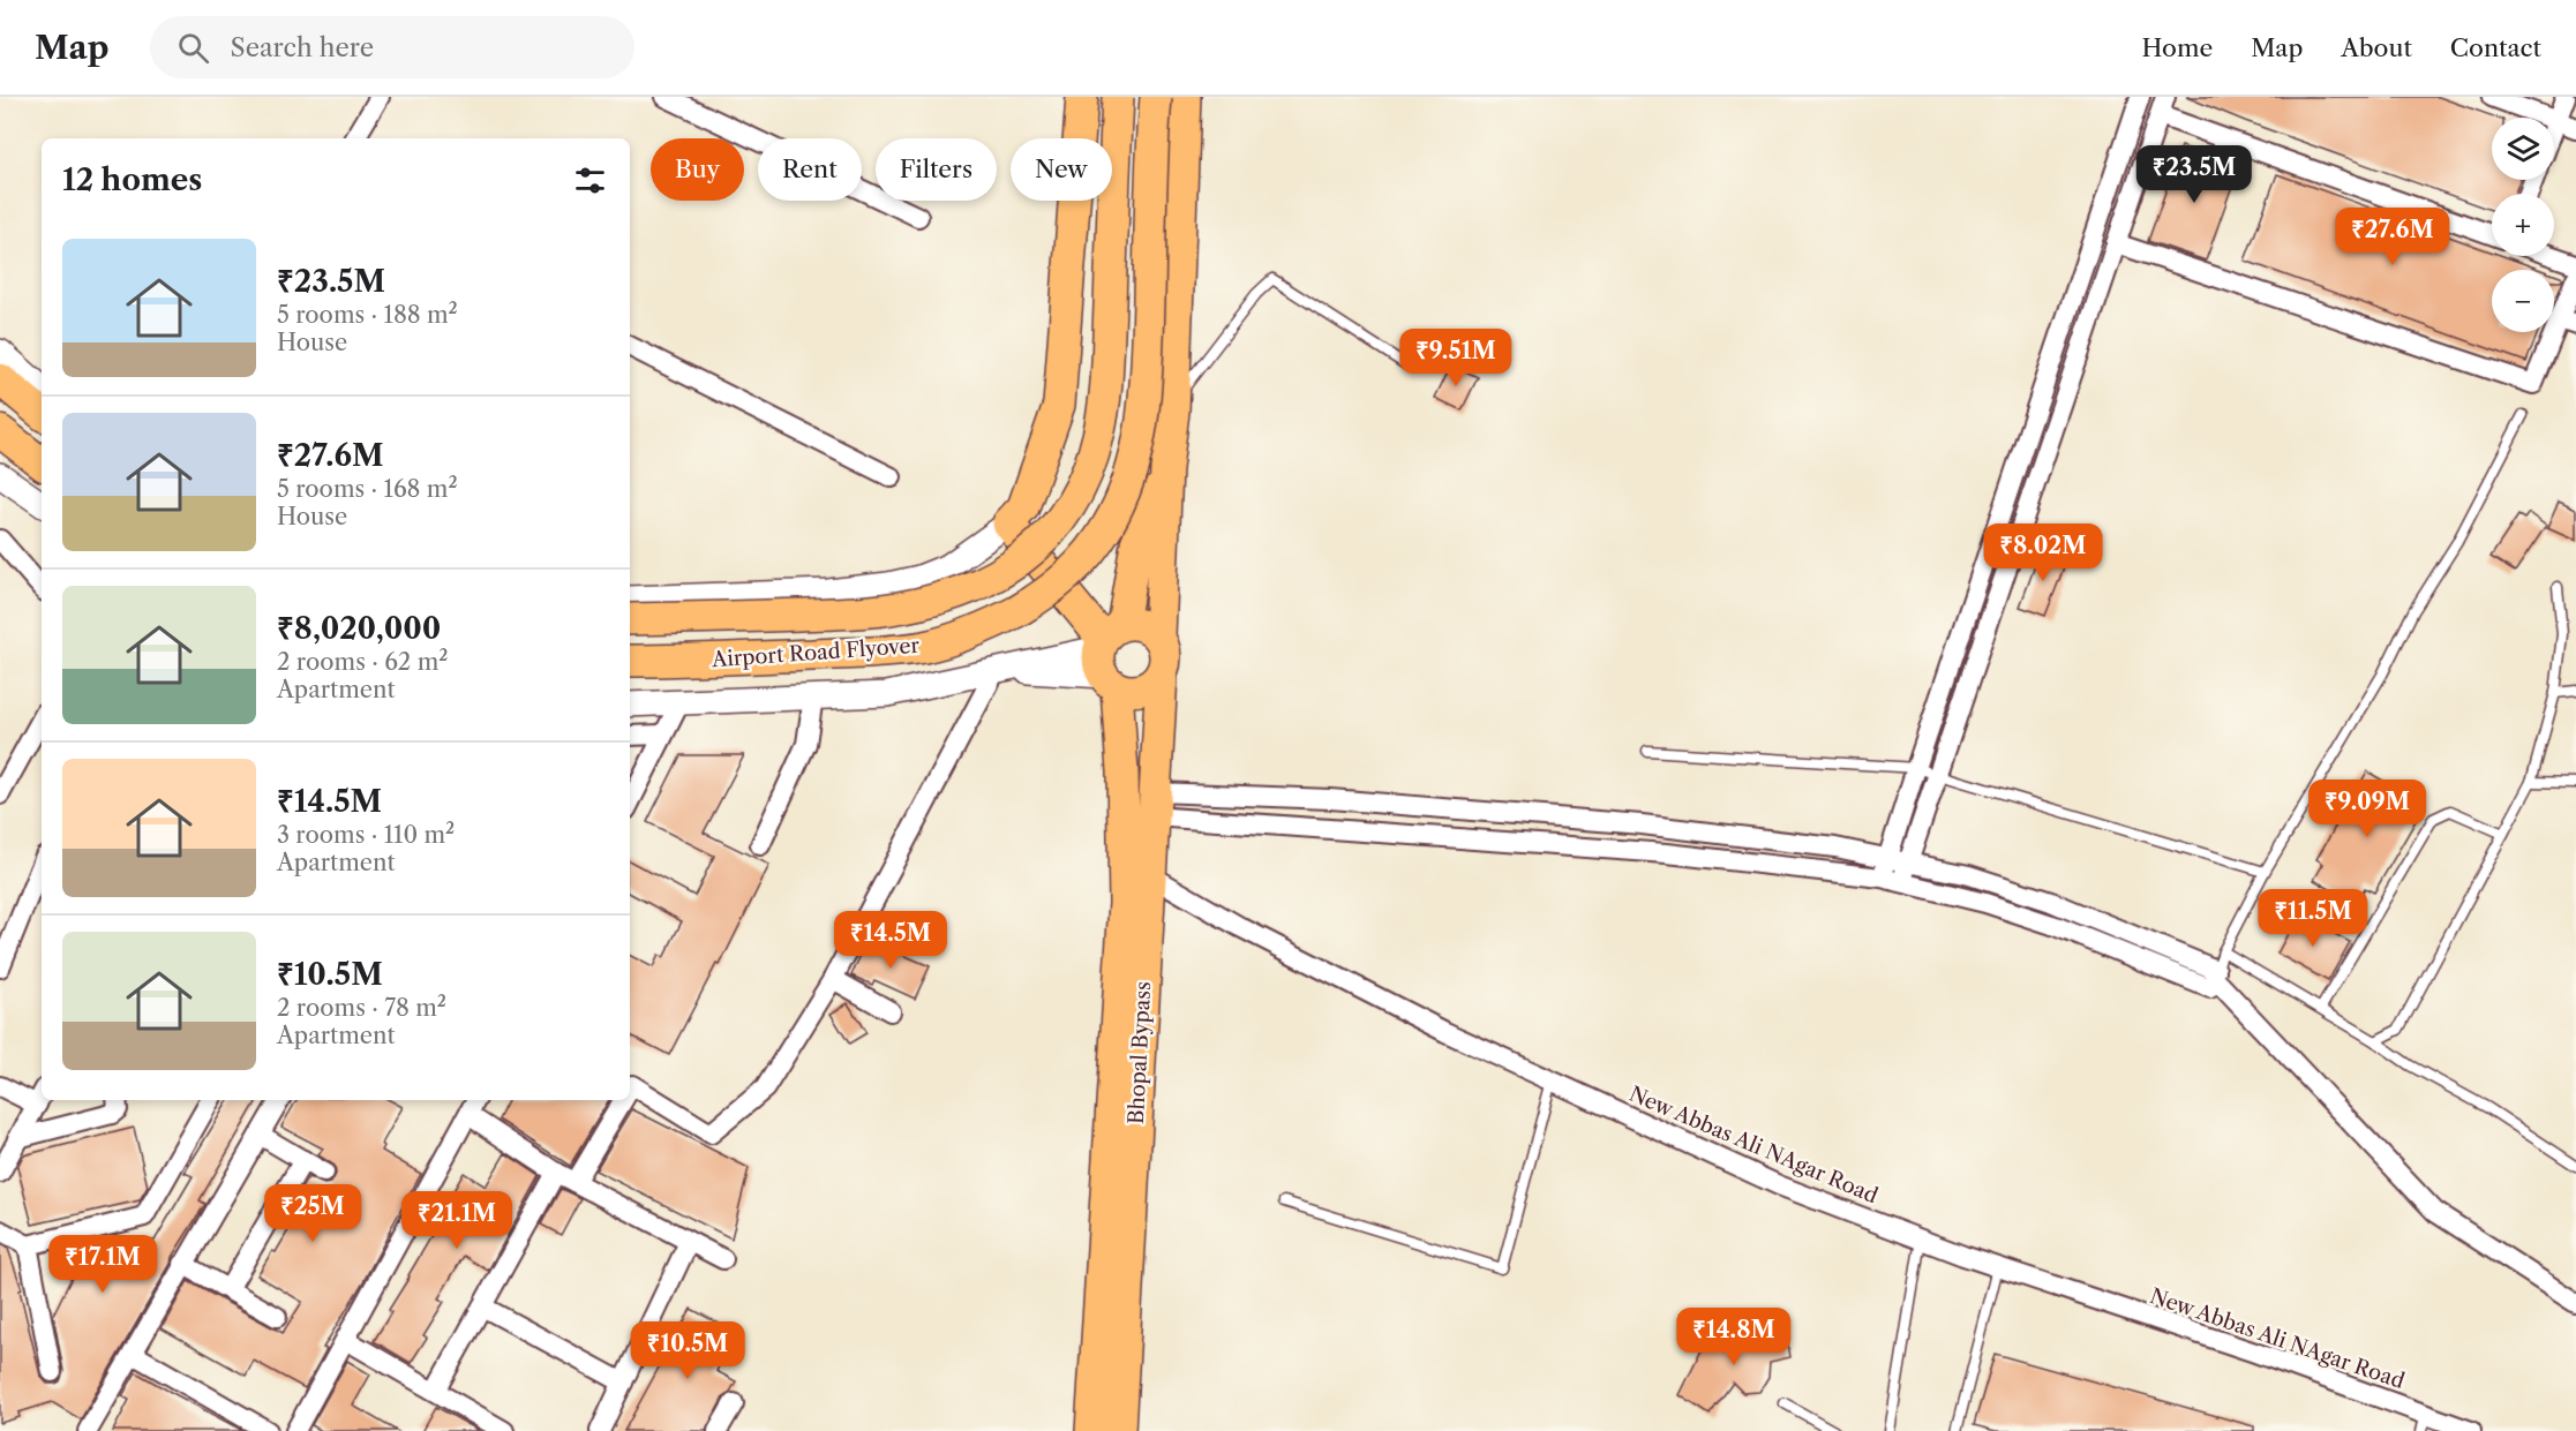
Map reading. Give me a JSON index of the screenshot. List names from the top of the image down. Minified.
{"streets":{"main road":["Airport Road Flyover","Bhopal Bypass"],"street":["New Abbas Ali NAgar Road"]},"crossings":[["Bhopal Bypass","New Abbas Ali NAgar Road"]],"page":{"header":"Map","search":"Search here","nav":["Home","Map","About","Contact"],"map_buttons":["+","−"],"chip":["Buy","Rent","Filters","New"],"heading":"12 homes","price":["₹23.5M","₹27.6M","₹9.51M","₹8.02M","₹9.09M","₹11.5M","₹14.5M","₹25M","₹21.1M","₹17.1M","₹14.8M","₹10.5M"],"list":[{"name":"₹23.5M","note":"5 rooms · 188 m² · House"},{"name":"₹27.6M","note":"5 rooms · 168 m² · House"},{"name":"₹8,020,000","note":"2 rooms · 62 m² · Apartment"},{"name":"₹14.5M","note":"3 rooms · 110 m² · Apartment"},{"name":"₹10.5M","note":"2 rooms · 78 m² · Apartment"}]}}
